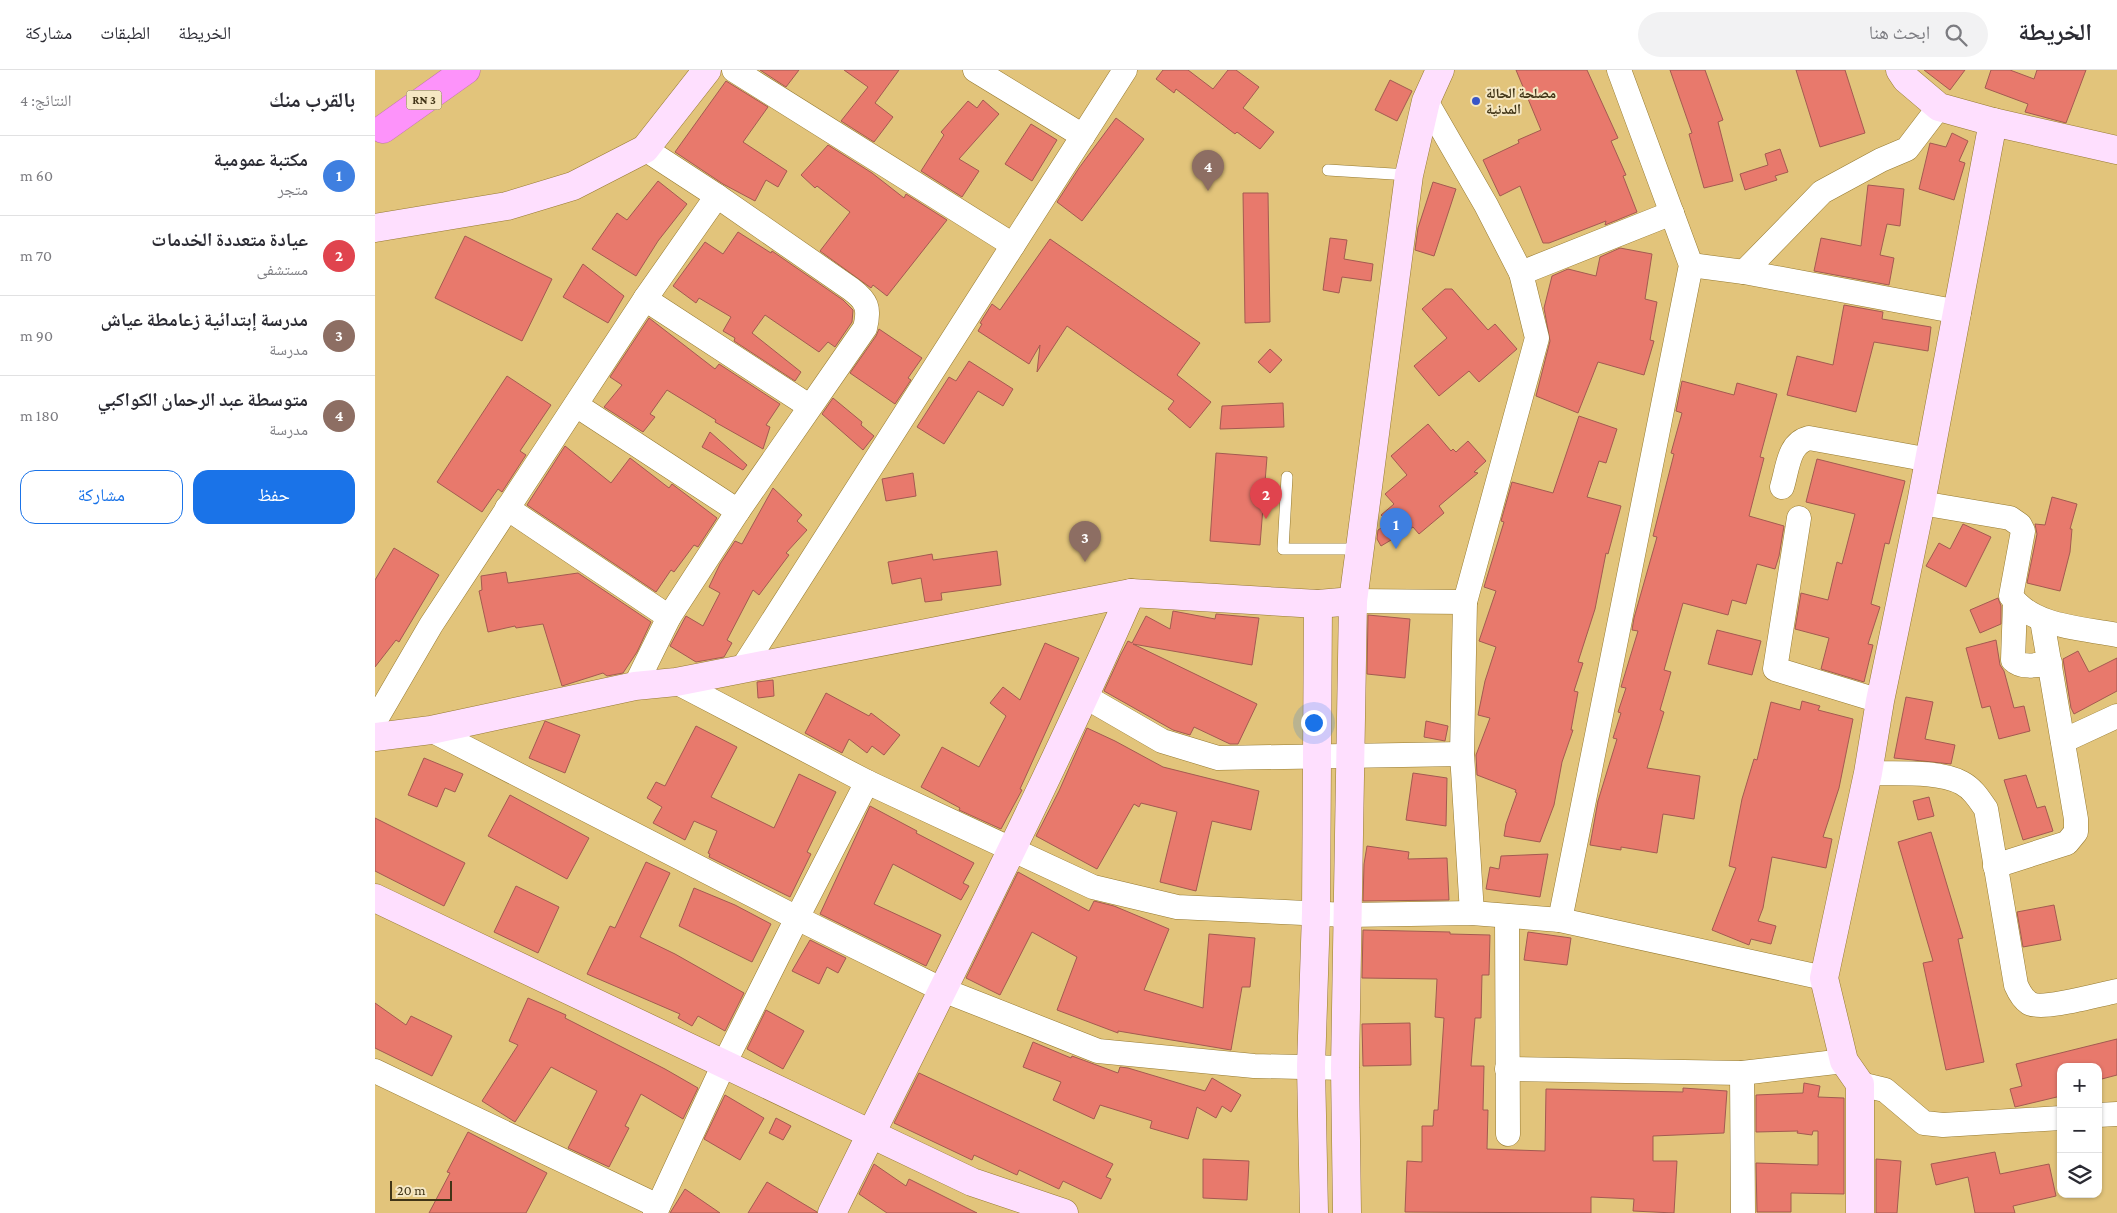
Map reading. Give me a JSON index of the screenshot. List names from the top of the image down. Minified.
{"streets":{"highway":["RN 3"]},"places":["مصلحة الحالة المدنية"],"scale_bar":"20 m","page":{"header":"الخريطة","search":"ابحث هنا","nav":["الخريطة","الطبقات","مشاركة"],"heading":["بالقرب منك","النتائج: 4"],"list":[{"mark":"1","name":"مكتبة عمومية","note":"متجر","value":"60 m"},{"mark":"2","name":"عيادة متعددة الخدمات","note":"مستشفى","value":"70 m"},{"mark":"3","name":"مدرسة إبتدائية زعامطة عياش","note":"مدرسة","value":"90 m"},{"mark":"4","name":"متوسطة عبد الرحمان الكواكبي","note":"مدرسة","value":"180 m"}],"pins":["4","2","1","3"],"buttons":["حفظ","مشاركة"],"map_buttons":["+","−"],"scale":"20 m"}}
